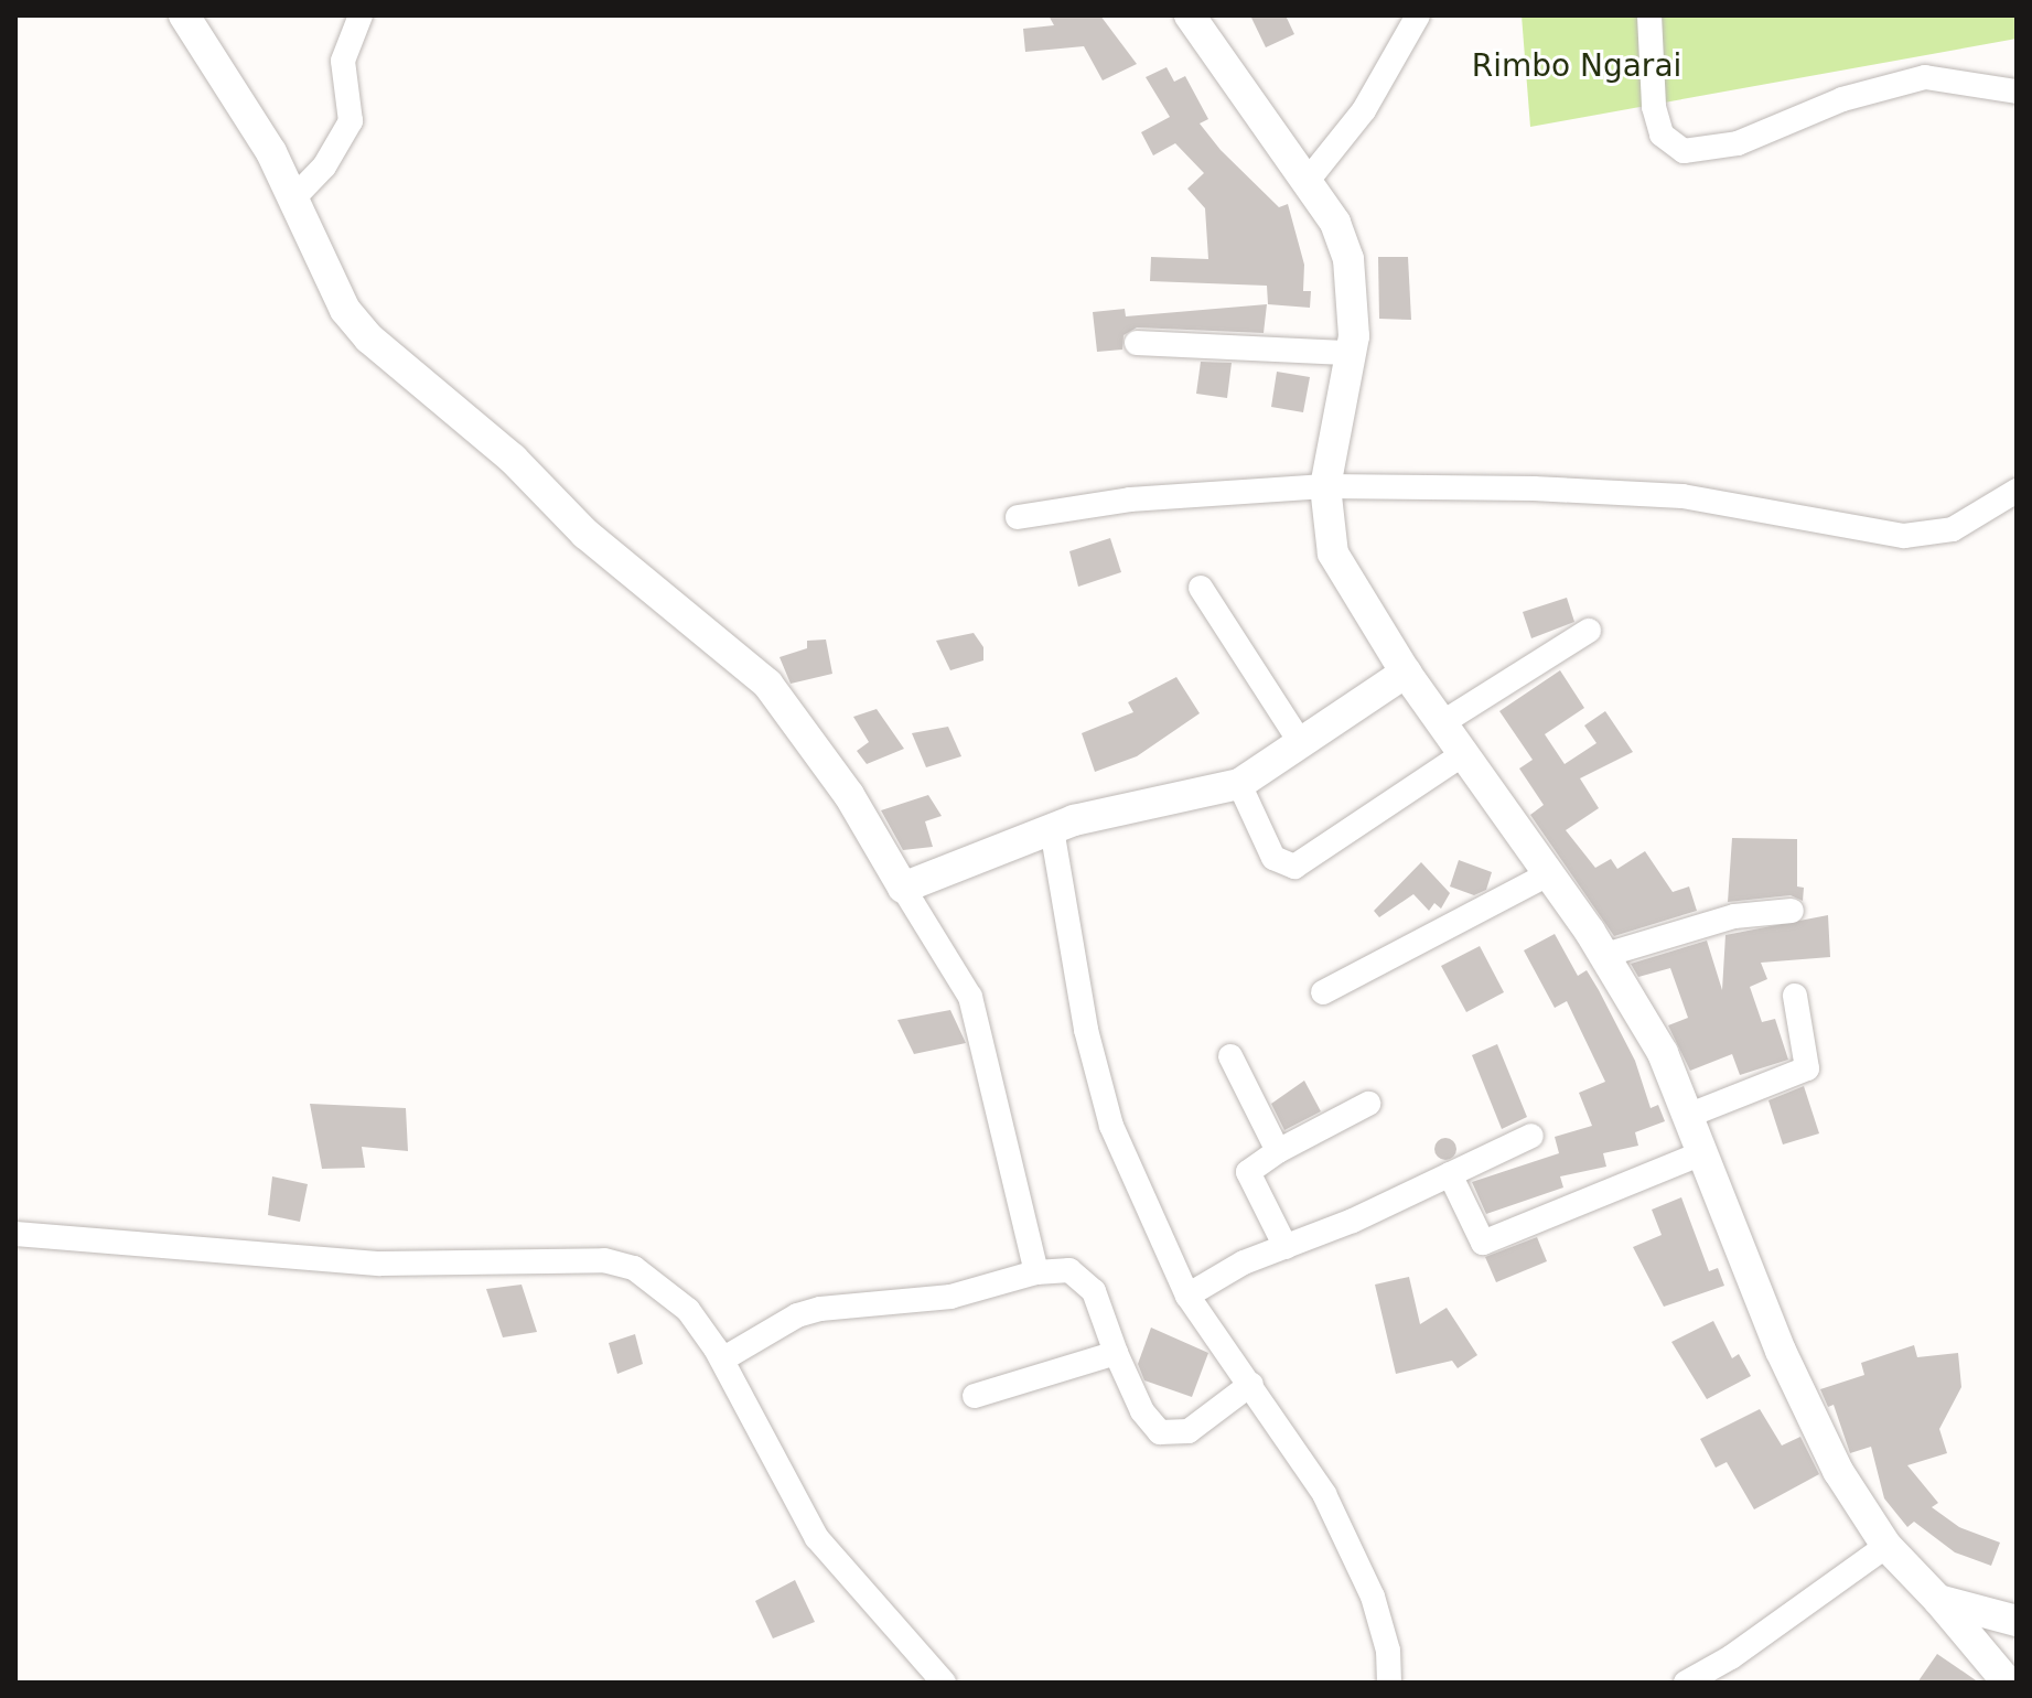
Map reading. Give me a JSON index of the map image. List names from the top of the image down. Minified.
{"parks":["Rimbo Ngarai"]}
